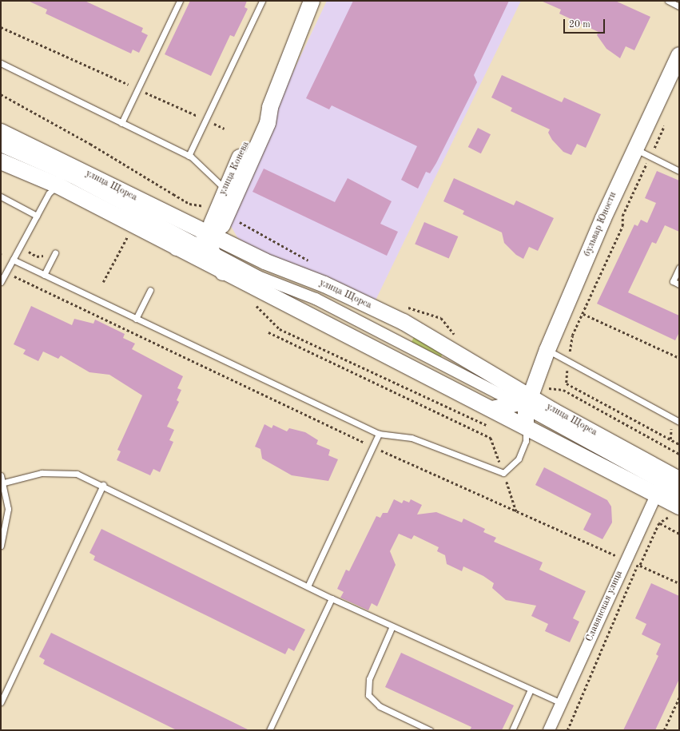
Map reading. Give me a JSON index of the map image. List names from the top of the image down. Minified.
{"streets":{"main road":["улица Конева","улица Щорса","бульвар Юности"],"street":["Славянская улица"]},"crossings":[["улица Конева","улица Щорса"],["улица Щорса","бульвар Юности"],["улица Щорса","Славянская улица"]],"scale_bar":"20 m"}
